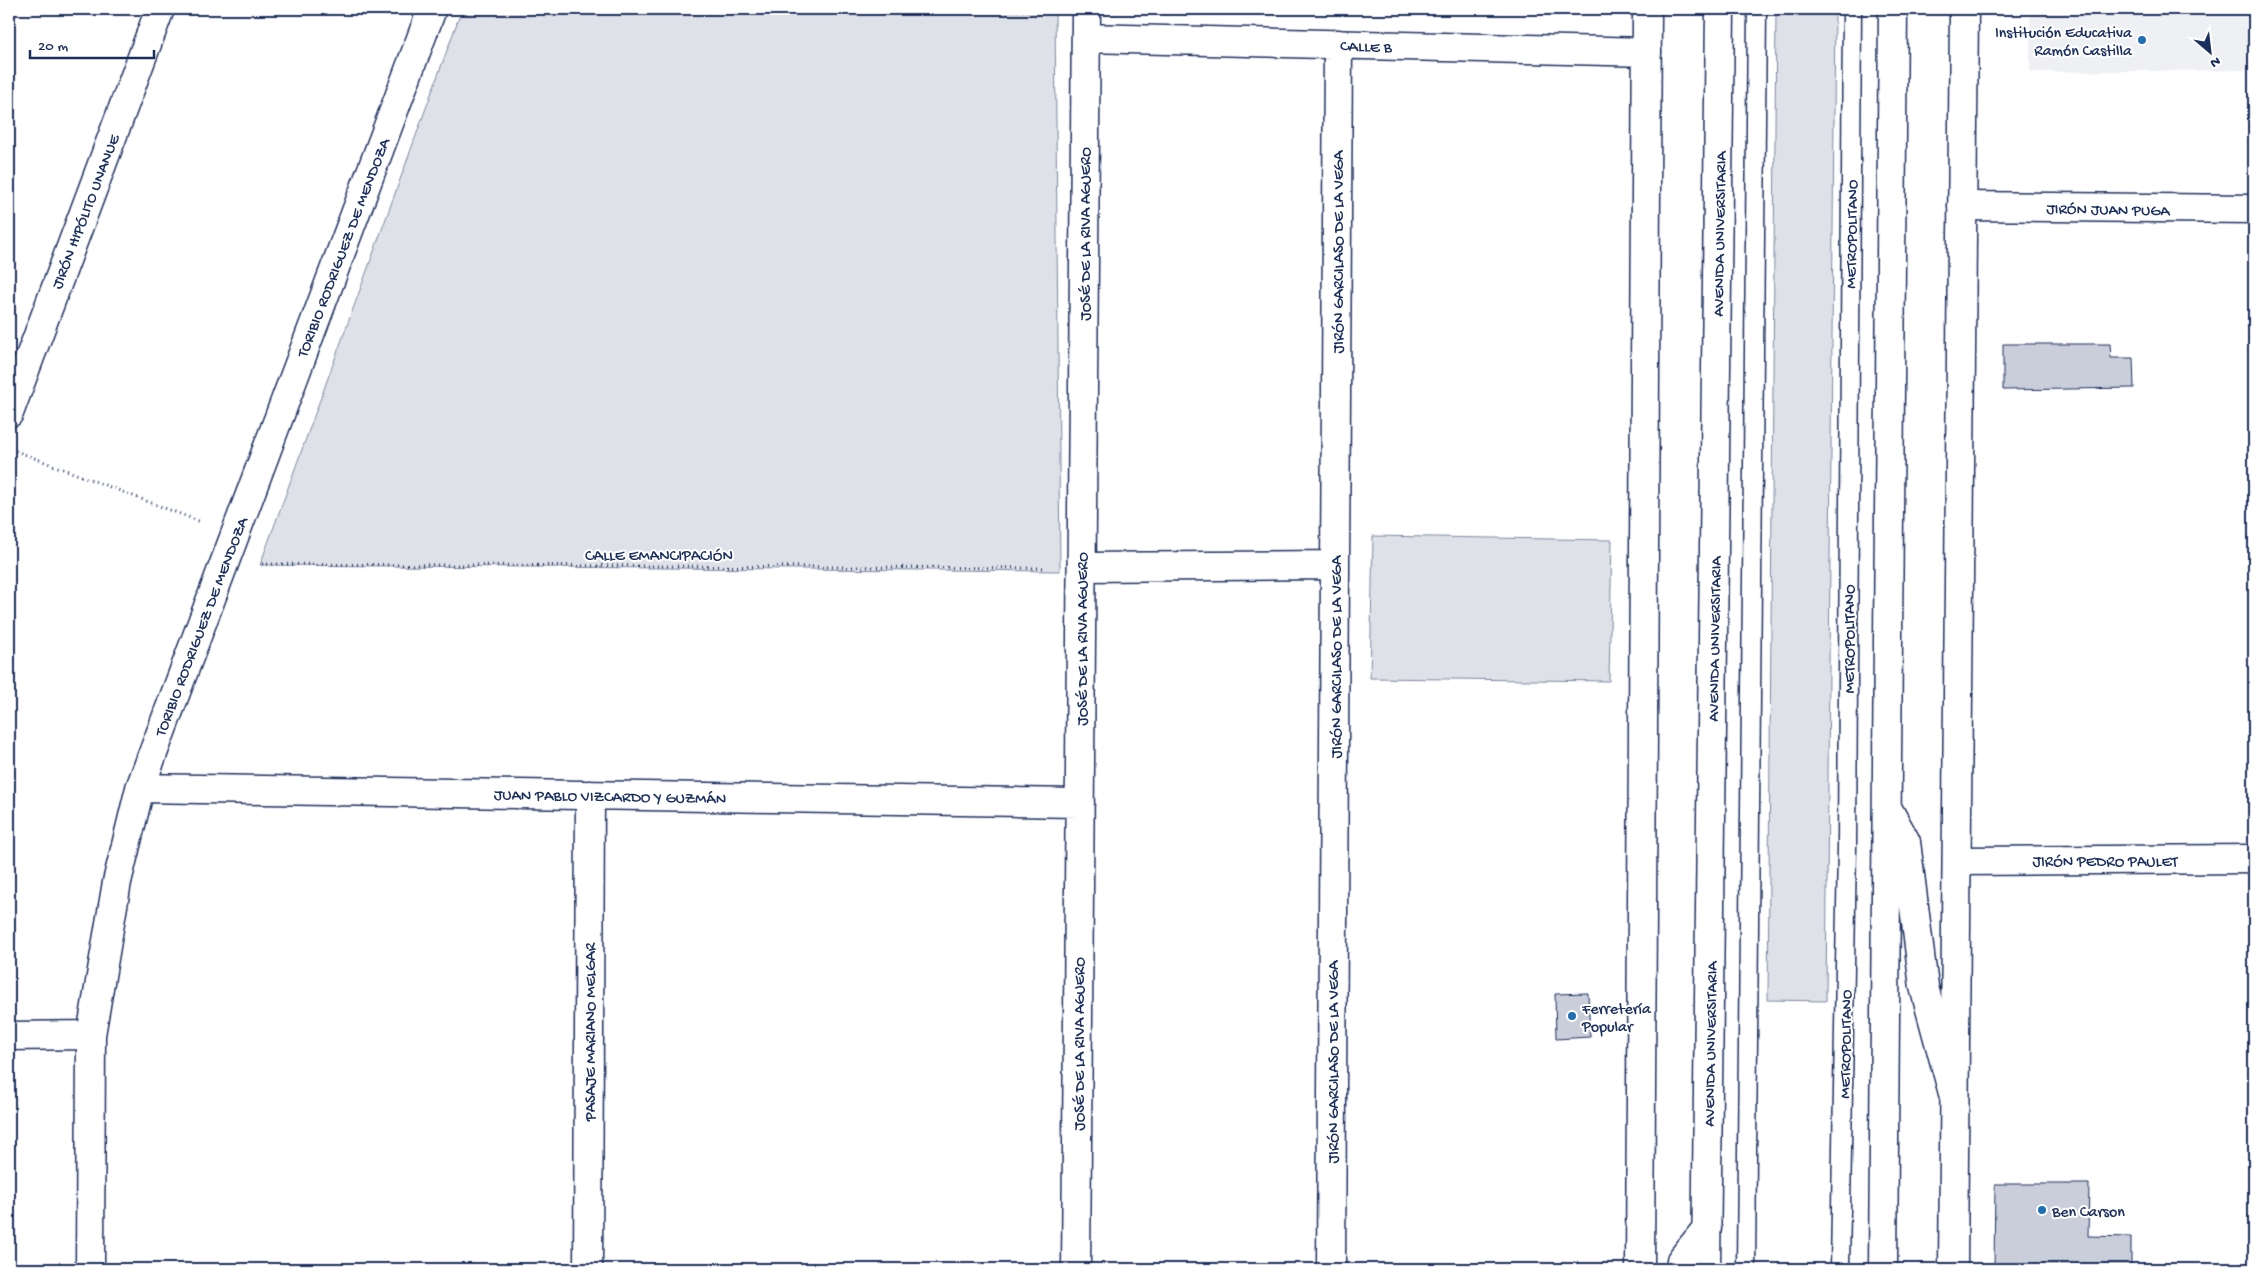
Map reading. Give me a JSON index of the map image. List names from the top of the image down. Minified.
{"streets":{"street":["CALLE B","JIRÓN JUAN PUGA","JIRÓN HIPÓLITO UNANUE","JOSÉ DE LA RIVA AGUERO","AVENIDA UNIVERSITARIA","TORIBIO RODRIGUEZ DE MENDOZA","JIRÓN GARCILASO DE LA VEGA","JUAN PABLO VIZCARDO Y GUZMÁN","JIRÓN PEDRO PAULET","PASAJE MARIANO MELGAR"],"lane":["METROPOLITANO"],"path":["CALLE EMANCIPACIÓN"]},"crossings":[["CALLE B","JOSÉ DE LA RIVA AGUERO"],["CALLE B","JIRÓN GARCILASO DE LA VEGA"],["JOSÉ DE LA RIVA AGUERO","CALLE EMANCIPACIÓN"],["JOSÉ DE LA RIVA AGUERO","JUAN PABLO VIZCARDO Y GUZMÁN"],["TORIBIO RODRIGUEZ DE MENDOZA","JUAN PABLO VIZCARDO Y GUZMÁN"],["JUAN PABLO VIZCARDO Y GUZMÁN","PASAJE MARIANO MELGAR"]],"places":["Institución Educativa Ramón Castilla","Ferretería Popular","Ben Carson"],"scale_bar":"20 m","north":"bottom right"}
